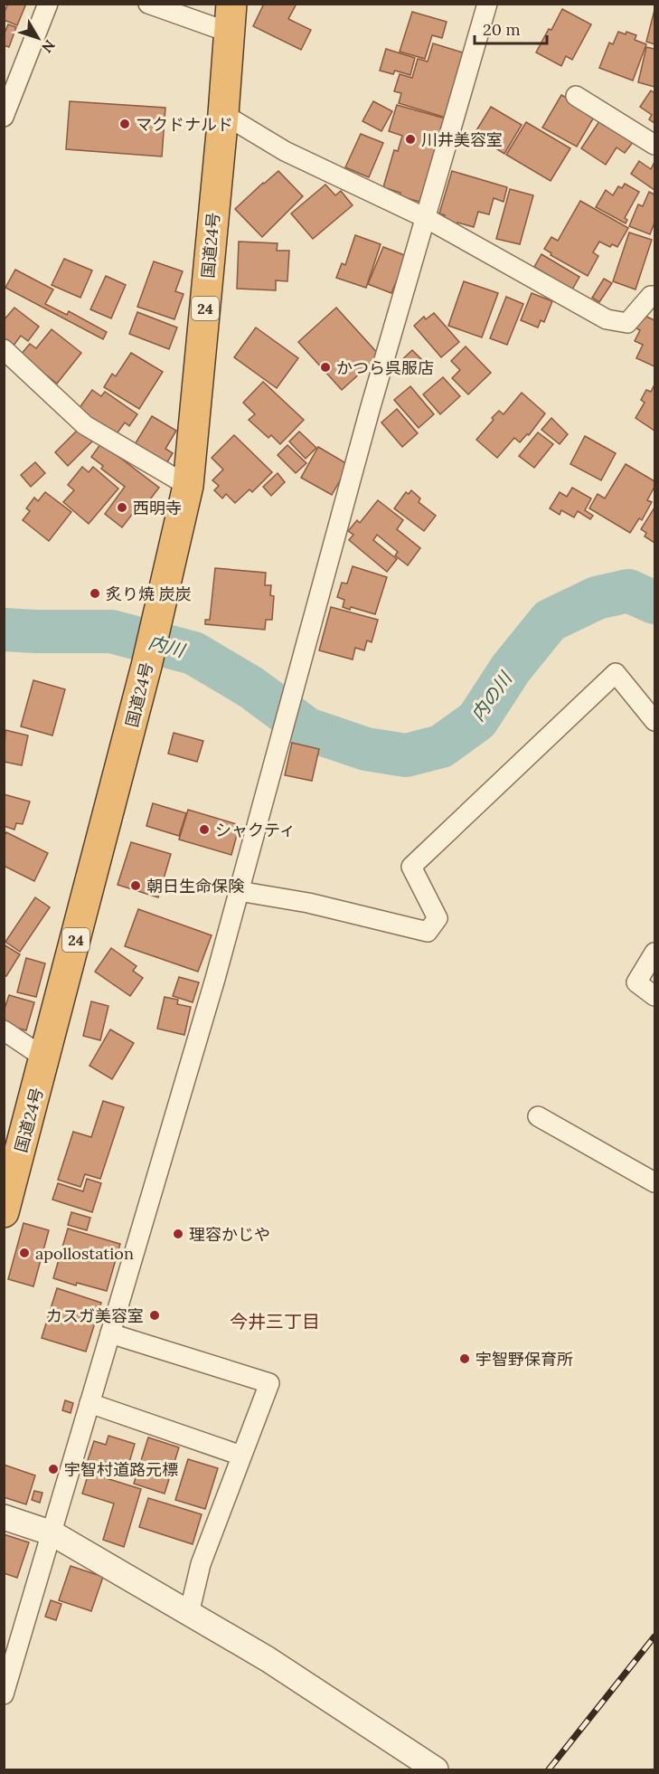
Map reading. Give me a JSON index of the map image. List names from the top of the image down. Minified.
{"streets":{"highway":["国道24号","24"]},"districts":["今井三丁目"],"water":["内川","内の川"],"places":["マクドナルド","川井美容室","かつら呉服店","西明寺","炙り焼 炭炭","シャクティ","朝日生命保険","理容かじや","apollostation","カスガ美容室","宇智野保育所","宇智村道路元標"],"scale_bar":"20 m","north":"bottom right"}
